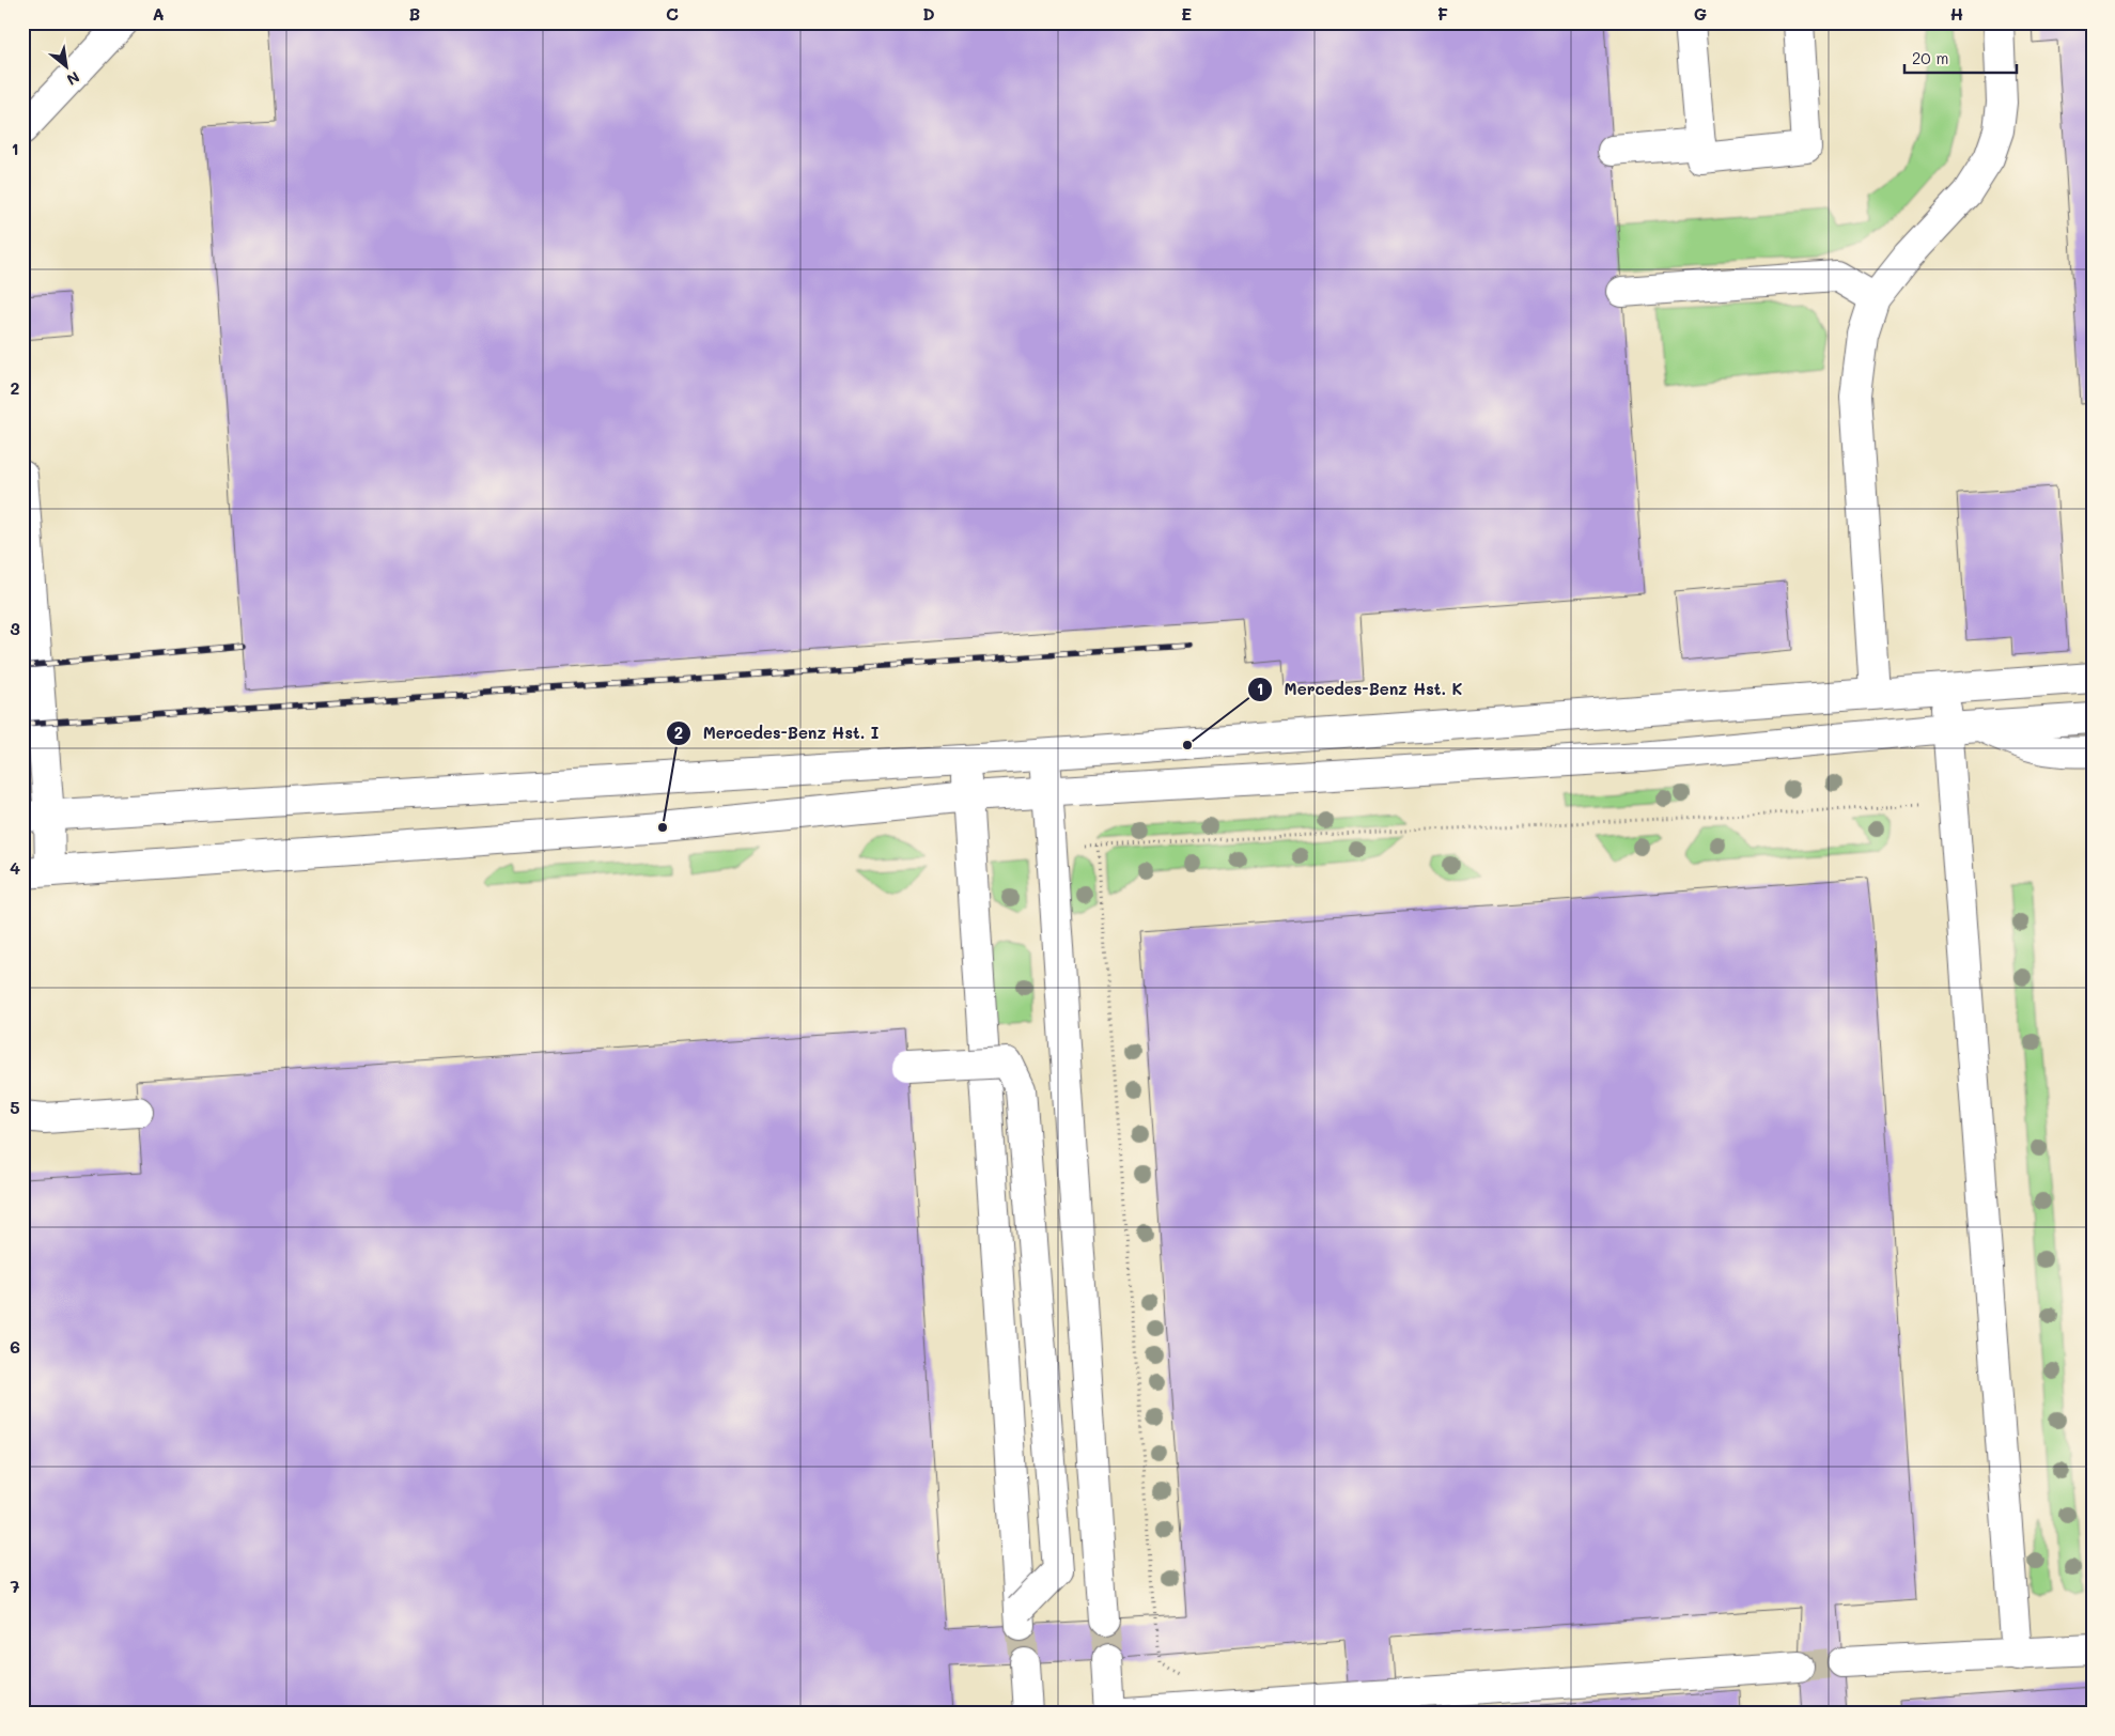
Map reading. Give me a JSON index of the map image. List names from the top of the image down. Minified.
{"places":["Mercedes-Benz Hst. K","Mercedes-Benz Hst. I"],"scale_bar":"20 m","north":"bottom right","grid":{"columns":["A","B","C","D","E","F","G","H"],"rows":["1","2","3","4","5","6","7"]}}
